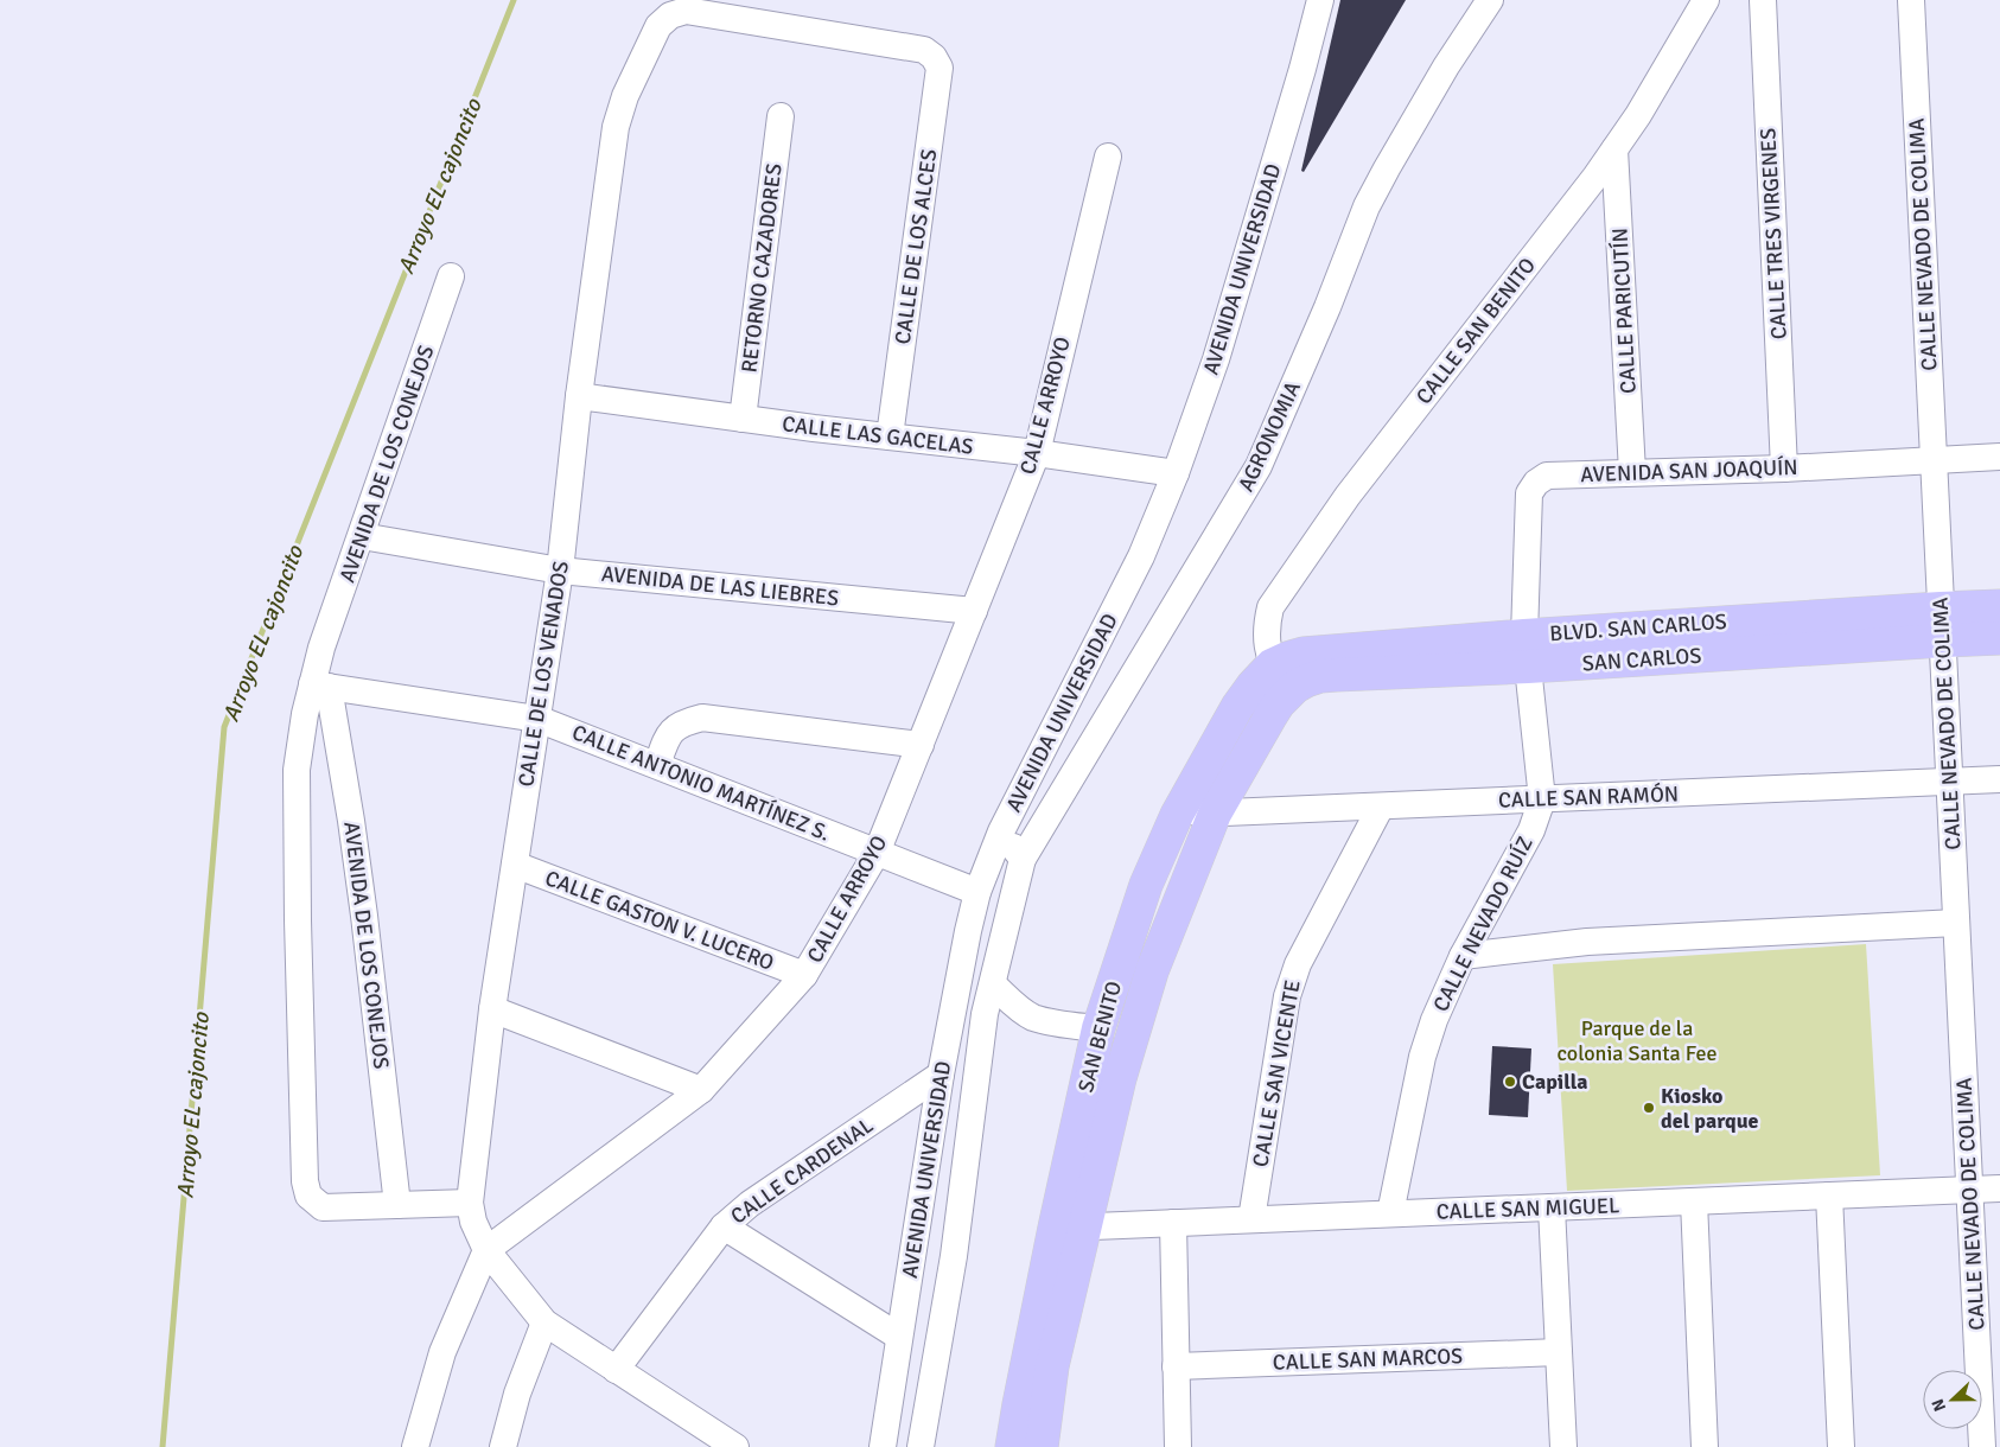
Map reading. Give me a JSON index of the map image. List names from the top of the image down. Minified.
{"streets":{"main road":["BLVD. SAN CARLOS","SAN CARLOS","SAN BENITO"],"street":["CALLE TRES VIRGENES","CALLE NEVADO DE COLIMA","CALLE DE LOS ALCES","RETORNO CAZADORES","AVENIDA UNIVERSIDAD","CALLE PARICUTÍN","CALLE SAN BENITO","CALLE ARROYO","CALLE LAS GACELAS","AGRONOMIA","AVENIDA DE LOS CONEJOS","AVENIDA SAN JOAQUÍN","AVENIDA DE LAS LIEBRES","CALLE DE LOS VENADOS","CALLE ANTONIO MARTÍNEZ S.","CALLE SAN RAMÓN","CALLE GASTON V. LUCERO","CALLE NEVADO RUÍZ","CALLE SAN VICENTE","CALLE CARDENAL","CALLE SAN MIGUEL","CALLE SAN MARCOS"]},"crossings":[["CALLE TRES VIRGENES","AVENIDA SAN JOAQUÍN"],["CALLE NEVADO DE COLIMA","AVENIDA SAN JOAQUÍN"],["CALLE NEVADO DE COLIMA","BLVD. SAN CARLOS"],["CALLE NEVADO DE COLIMA","SAN CARLOS"],["CALLE NEVADO DE COLIMA","CALLE SAN RAMÓN"],["CALLE NEVADO DE COLIMA","CALLE SAN MIGUEL"],["CALLE DE LOS ALCES","CALLE LAS GACELAS"],["CALLE DE LOS ALCES","CALLE DE LOS VENADOS"],["RETORNO CAZADORES","CALLE LAS GACELAS"],["AVENIDA UNIVERSIDAD","CALLE LAS GACELAS"],["AVENIDA UNIVERSIDAD","CALLE ANTONIO MARTÍNEZ S."],["AVENIDA UNIVERSIDAD","CALLE CARDENAL"],["CALLE PARICUTÍN","CALLE SAN BENITO"],["CALLE PARICUTÍN","AVENIDA SAN JOAQUÍN"],["CALLE SAN BENITO","BLVD. SAN CARLOS"],["CALLE SAN BENITO","SAN BENITO"],["CALLE ARROYO","CALLE LAS GACELAS"],["CALLE ARROYO","AVENIDA DE LAS LIEBRES"],["CALLE ARROYO","CALLE DE LOS VENADOS"],["CALLE ARROYO","CALLE ANTONIO MARTÍNEZ S."],["CALLE ARROYO","CALLE GASTON V. LUCERO"],["CALLE LAS GACELAS","CALLE DE LOS VENADOS"],["AVENIDA DE LOS CONEJOS","AVENIDA DE LAS LIEBRES"],["AVENIDA DE LOS CONEJOS","CALLE ANTONIO MARTÍNEZ S."],["AVENIDA SAN JOAQUÍN","BLVD. SAN CARLOS"],["AVENIDA SAN JOAQUÍN","SAN CARLOS"],["AVENIDA SAN JOAQUÍN","CALLE NEVADO RUÍZ"],["AVENIDA DE LAS LIEBRES","CALLE DE LOS VENADOS"],["BLVD. SAN CARLOS","SAN CARLOS"],["BLVD. SAN CARLOS","CALLE NEVADO RUÍZ"],["BLVD. SAN CARLOS","SAN BENITO"],["SAN CARLOS","CALLE NEVADO RUÍZ"],["SAN CARLOS","SAN BENITO"],["CALLE DE LOS VENADOS","CALLE ANTONIO MARTÍNEZ S."],["CALLE DE LOS VENADOS","CALLE GASTON V. LUCERO"],["CALLE DE LOS VENADOS","CALLE CARDENAL"],["CALLE SAN RAMÓN","CALLE NEVADO RUÍZ"],["CALLE SAN RAMÓN","SAN BENITO"],["CALLE SAN RAMÓN","CALLE SAN VICENTE"],["CALLE NEVADO RUÍZ","CALLE SAN MIGUEL"],["SAN BENITO","CALLE SAN MIGUEL"],["CALLE SAN VICENTE","CALLE SAN MIGUEL"]],"water":["Arroyo EL cajoncito"],"parks":["Parque de la colonia Santa Fee"],"places":["Capilla","Kiosko del parque"],"north":"left"}
